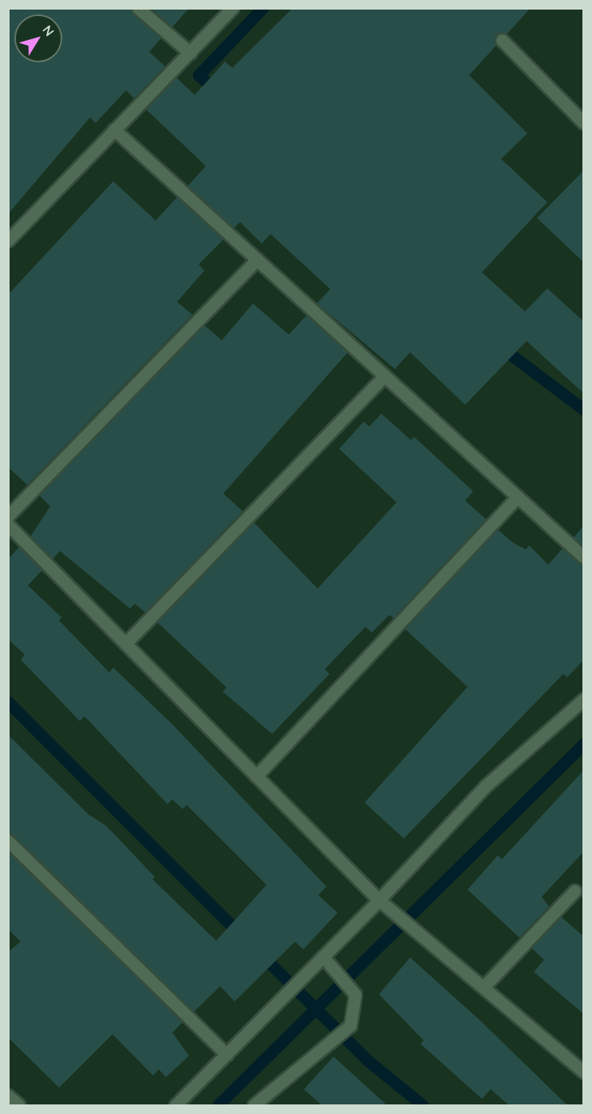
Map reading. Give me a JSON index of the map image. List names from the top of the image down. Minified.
{"north":"top right"}
